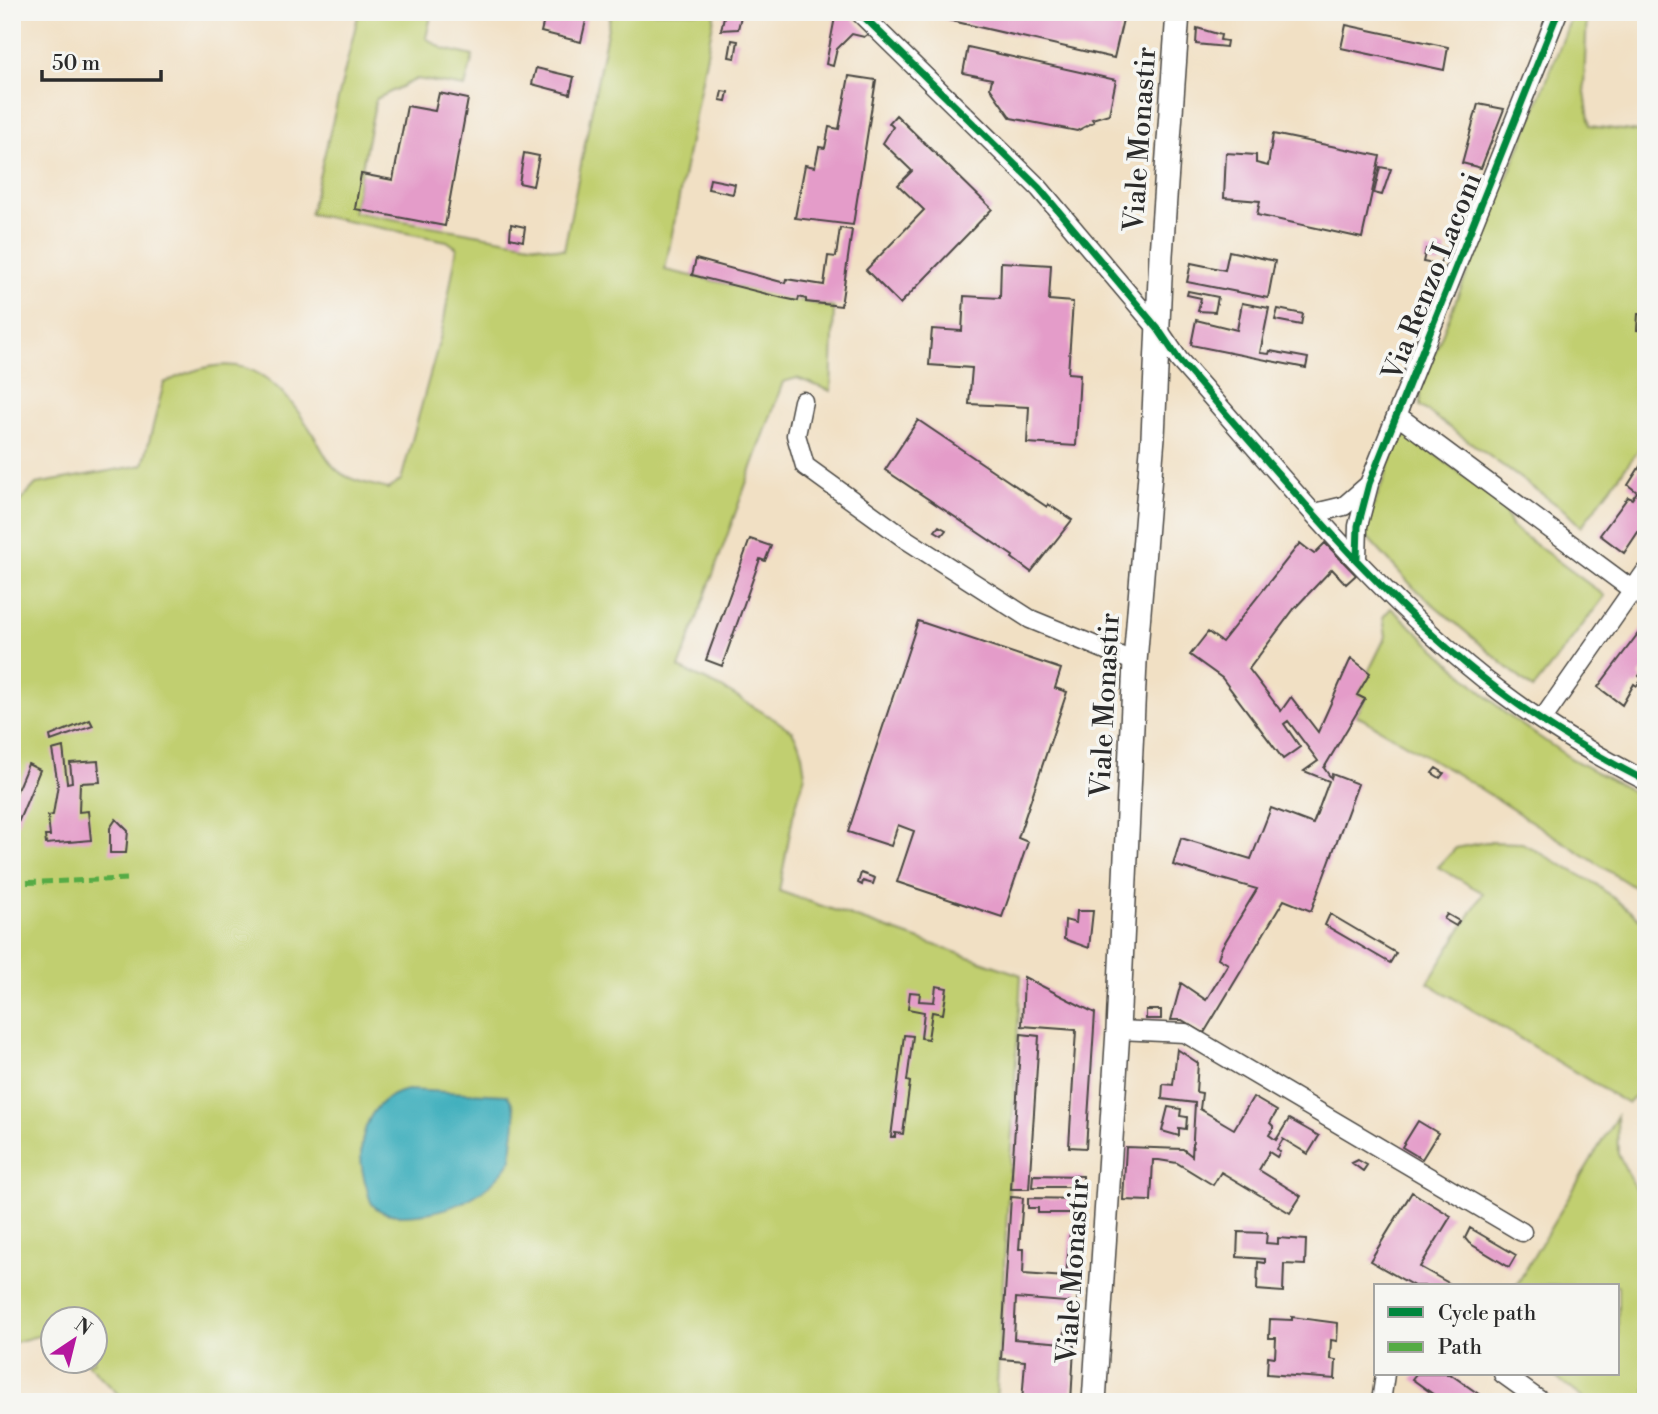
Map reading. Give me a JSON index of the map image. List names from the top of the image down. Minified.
{"streets":{"main road":["Viale Monastir"],"street":["Via Renzo Laconi"]},"legend":["Cycle path","Path"],"scale_bar":"50 m","north":"top right"}
